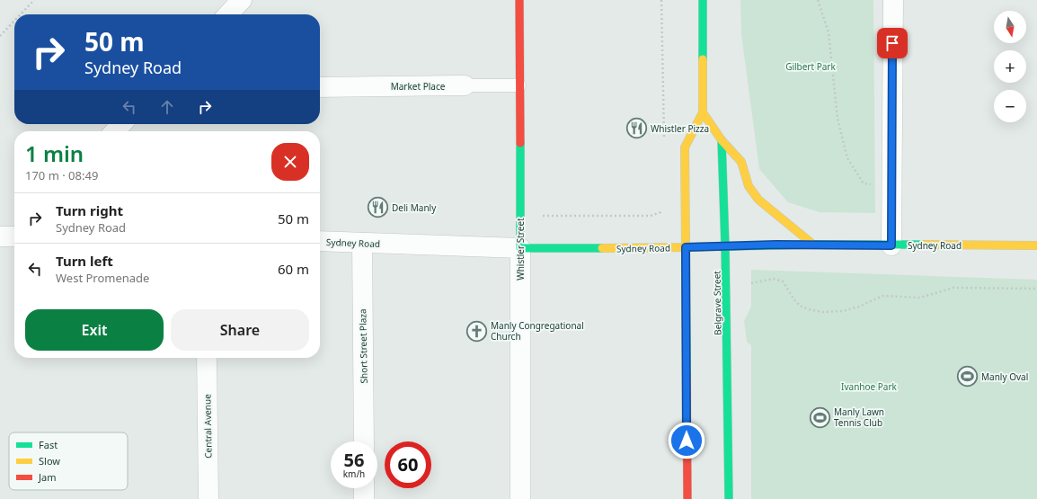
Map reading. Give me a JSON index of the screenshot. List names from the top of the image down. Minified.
{"streets":{"main road":["Sydney Road","Whistler Street","Belgrave Street"],"street":["Market Place","Short Street Plaza","Central Avenue"]},"crossings":[["Market Place","Whistler Street"],["Sydney Road","Whistler Street"],["Sydney Road","Belgrave Street"],["Sydney Road","Short Street Plaza"]],"parks":["Gilbert Park","Ivanhoe Park"],"places":{"restaurant":["Whistler Pizza","Deli Manly"],"church":["Manly Congregational Church"],"sports":["Manly Oval","Manly Lawn Tennis Club"]},"legend":["Fast","Slow","Jam"],"north":"bottom","page":{"map_buttons":["+","−"],"turn":["50 m","Sydney Road"],"heading":["1 min","170 m · 08:49"],"list":[{"name":"Turn right","note":"Sydney Road","value":"50 m"},{"name":"Turn left","note":"West Promenade","value":"60 m"}],"buttons":["Exit","Share"],"speed":"56 km/h","limit":"60"}}
